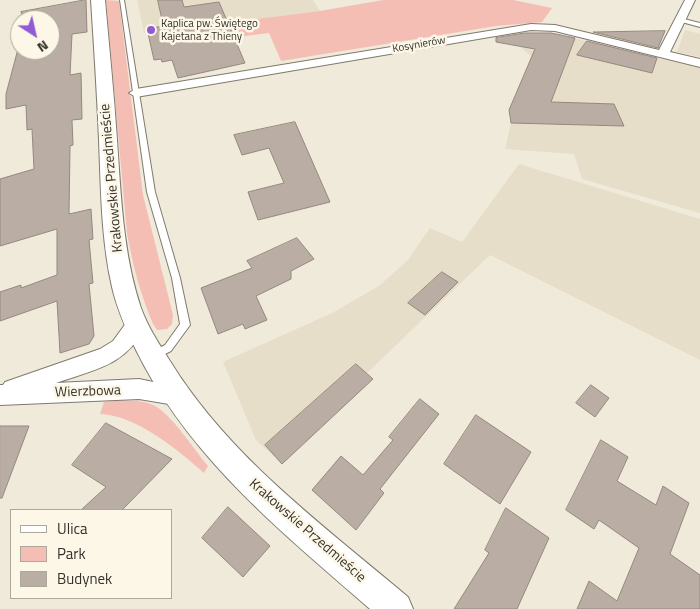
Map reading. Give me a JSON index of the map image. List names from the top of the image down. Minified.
{"streets":{"street":["Kosynierów","Krakowskie Przedmieście","Wierzbowa"]},"crossings":[["Krakowskie Przedmieście","Wierzbowa"]],"places":["Kaplica pw. Świętego Kajetana z Thieny"],"legend":["Ulica","Park","Budynek"],"north":"bottom right"}
